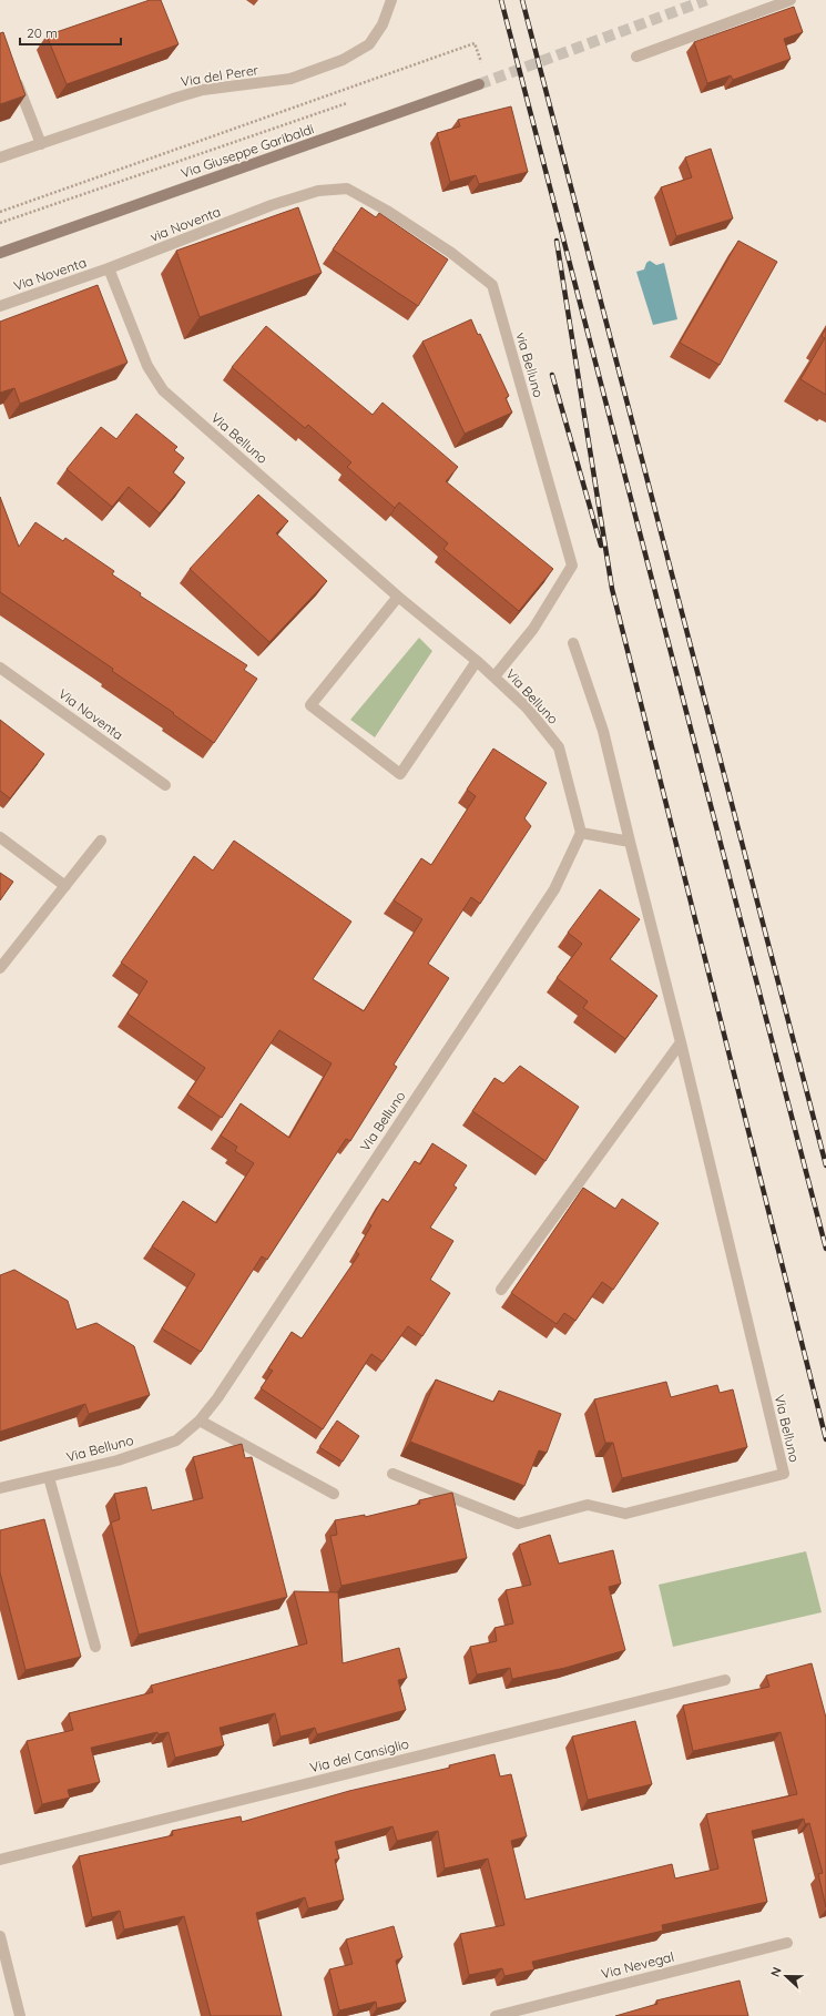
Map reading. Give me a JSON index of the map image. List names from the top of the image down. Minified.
{"streets":{"street":["Via del Perer","Via Giuseppe Garibaldi","via Noventa","Via Noventa","via Belluno","Via Belluno","Via del Cansiglio","Via Nevegal"]},"crossings":[["via Noventa","Via Noventa"],["via Noventa","via Belluno"],["via Noventa","Via Belluno"],["Via Noventa","Via Belluno"],["via Belluno","Via Belluno"]],"scale_bar":"20 m","north":"left"}
